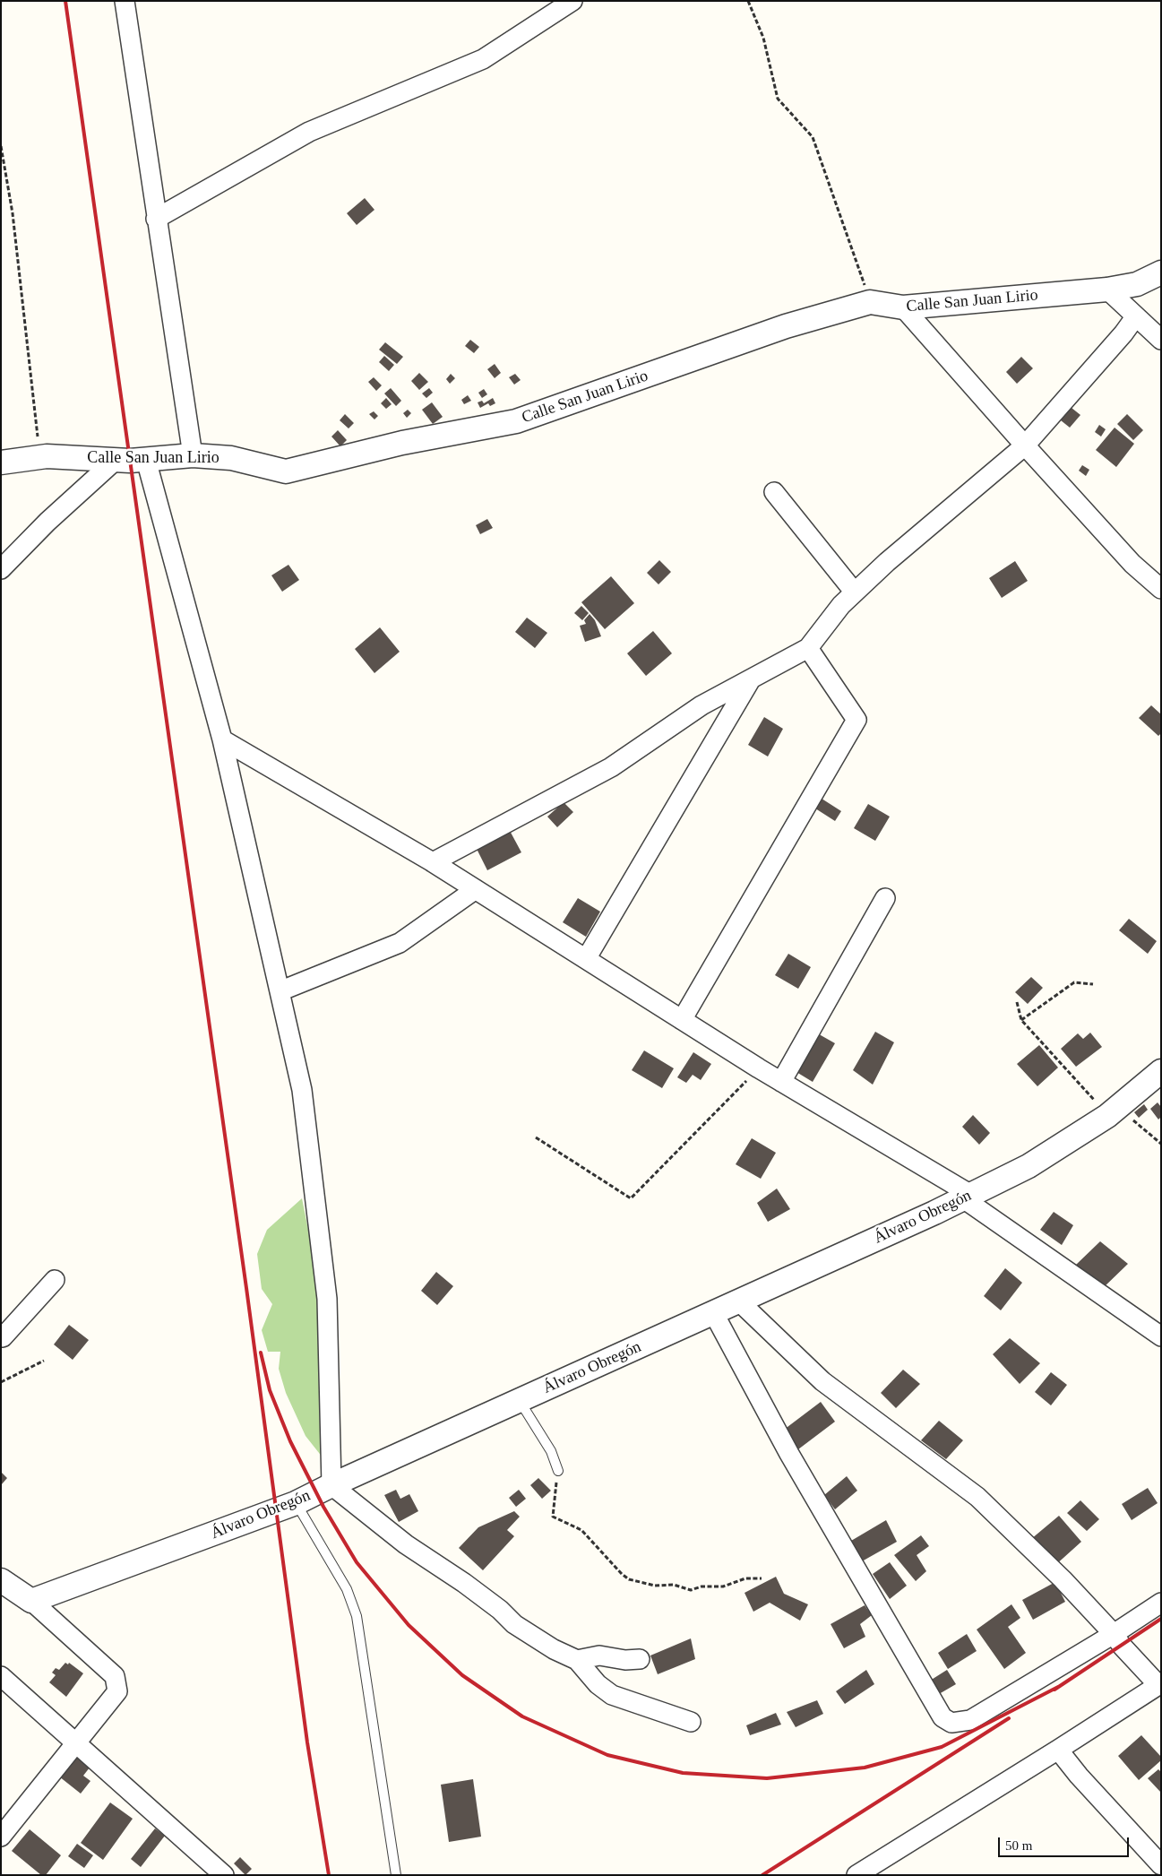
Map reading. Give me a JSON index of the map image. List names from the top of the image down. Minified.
{"streets":{"street":["Calle San Juan Lirio","Álvaro Obregón"]},"scale_bar":"50 m"}
